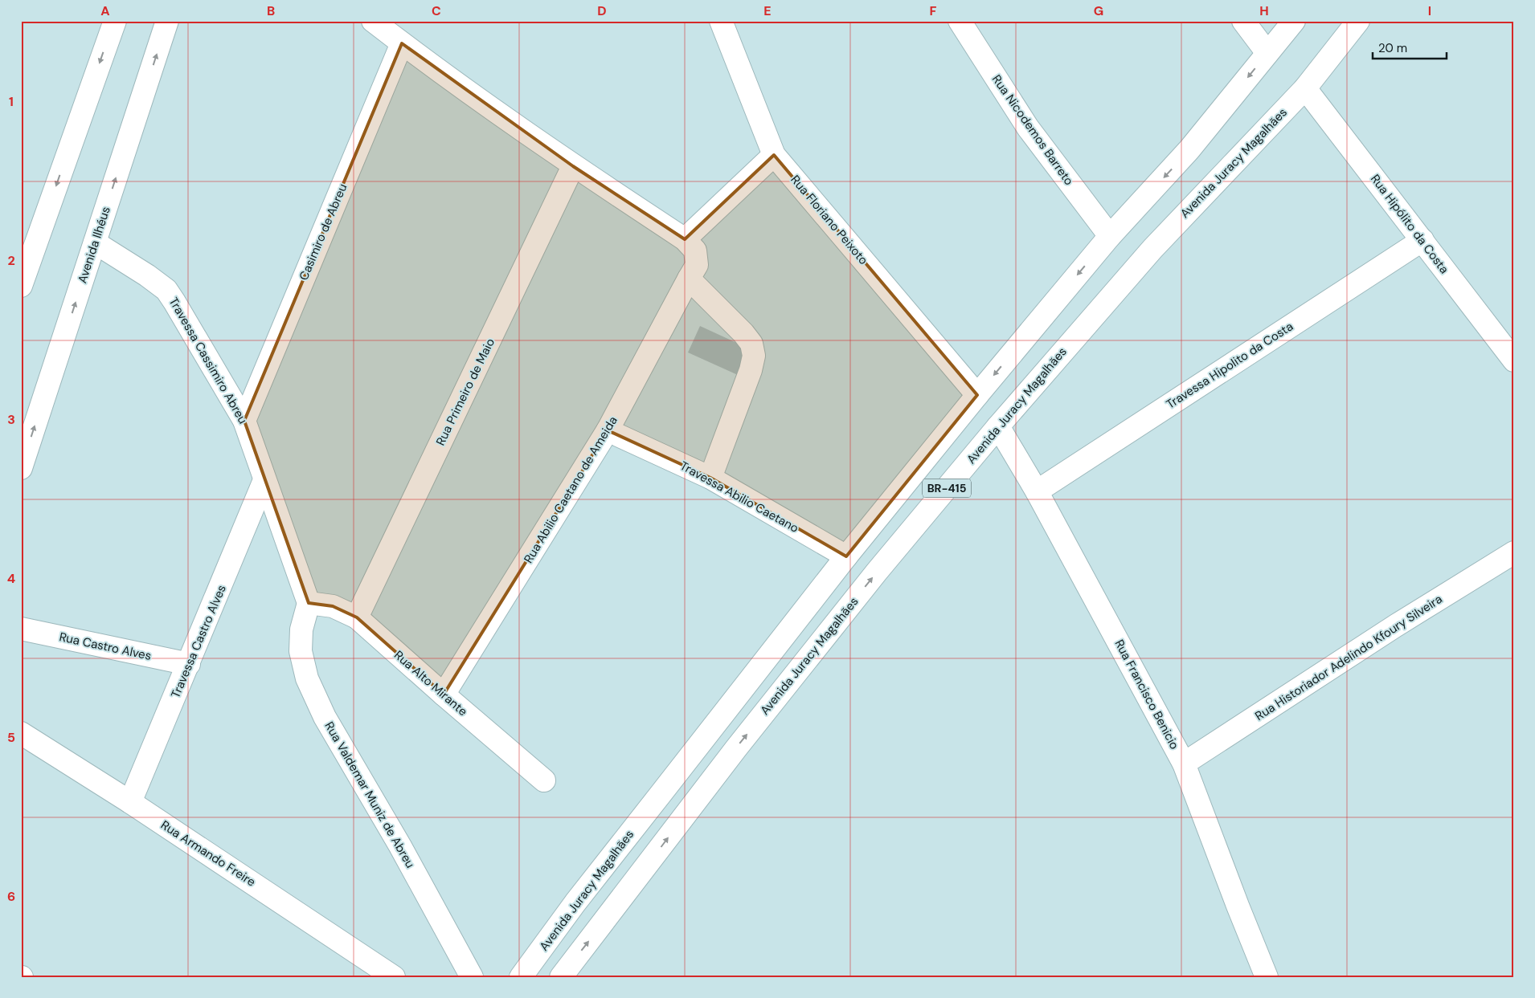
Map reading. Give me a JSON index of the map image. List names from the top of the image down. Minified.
{"streets":{"street":["Rua Nicodemos Barreto","Avenida Juracy Magalhães","Rua Floriano Peixoto","Rua Hipólito da Costa","Casimiro de Abreu","Avenida Ilhéus","Travessa Cassimiro Abreu","Travessa Hipolito da Costa","Rua Primeiro de Maio","BR-415","Rua Abilio Caetano de Ameida","Travessa Abilio Caetano","Travessa Castro Alves","Rua Castro Alves","Rua Historiador Adelindo Kfoury Silveira","Rua Alto Mirante","Rua Francisco Benicio","Rua Valdemar Muniz de Abreu","Rua Armando Freire"]},"crossings":[["Rua Nicodemos Barreto","Avenida Juracy Magalhães"],["Avenida Juracy Magalhães","Rua Floriano Peixoto"],["Avenida Juracy Magalhães","Rua Hipólito da Costa"],["Avenida Juracy Magalhães","Travessa Abilio Caetano"],["Avenida Juracy Magalhães","Rua Francisco Benicio"],["Rua Hipólito da Costa","Travessa Hipolito da Costa"],["Casimiro de Abreu","Travessa Cassimiro Abreu"],["Avenida Ilhéus","Travessa Cassimiro Abreu"],["Travessa Cassimiro Abreu","Travessa Castro Alves"],["Travessa Cassimiro Abreu","Rua Alto Mirante"],["Travessa Cassimiro Abreu","Rua Valdemar Muniz de Abreu"],["Travessa Hipolito da Costa","Rua Francisco Benicio"],["Rua Primeiro de Maio","Rua Alto Mirante"],["Rua Abilio Caetano de Ameida","Travessa Abilio Caetano"],["Rua Abilio Caetano de Ameida","Rua Alto Mirante"],["Travessa Castro Alves","Rua Castro Alves"],["Travessa Castro Alves","Rua Armando Freire"],["Rua Historiador Adelindo Kfoury Silveira","Rua Francisco Benicio"],["Rua Alto Mirante","Rua Valdemar Muniz de Abreu"]],"scale_bar":"20 m","grid":{"columns":["A","B","C","D","E","F","G","H","I"],"rows":["1","2","3","4","5","6"]}}
